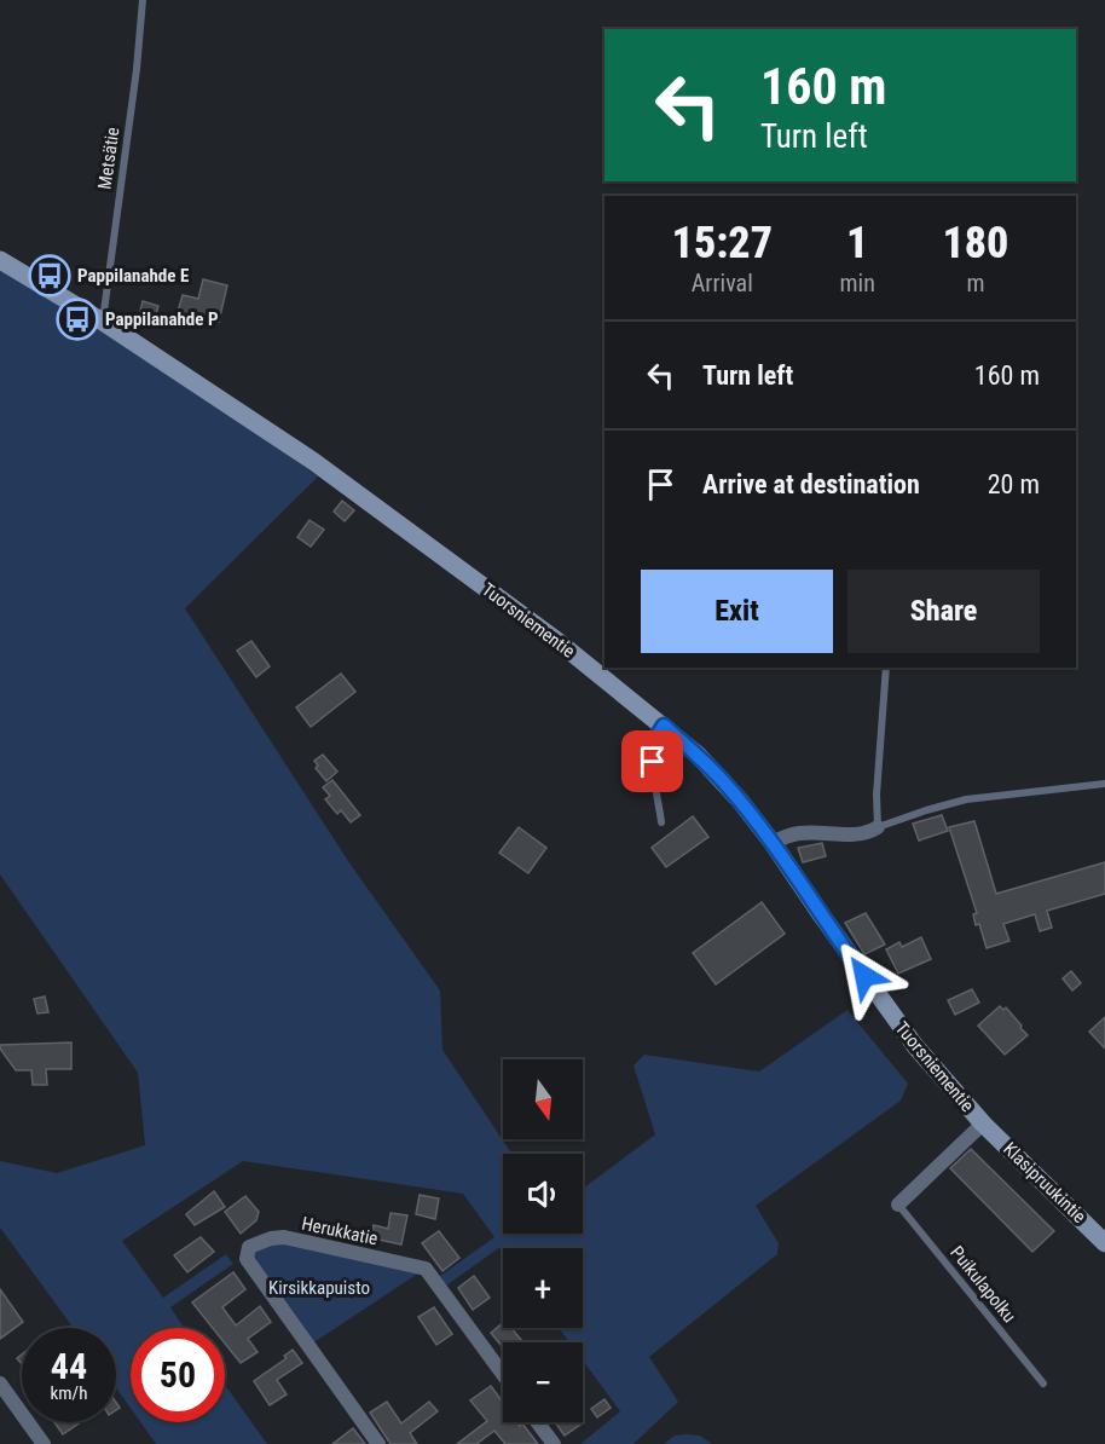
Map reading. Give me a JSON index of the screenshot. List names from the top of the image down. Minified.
{"streets":{"main road":["Tuorsniementie","Klasipruukintie"],"street":["Herukkatie"],"lane":["Metsätie","Puikulapolku"]},"crossings":[["Metsätie","Tuorsniementie"],["Tuorsniementie","Klasipruukintie"]],"parks":["Kirsikkapuisto"],"places":{"bus stop":["Pappilanahde E","Pappilanahde P"]},"north":"bottom","page":{"turn":["160 m","Turn left"],"eta":["15:27","Arrival","1","min","180","m"],"list":[{"name":"Turn left","value":"160 m"},{"name":"Arrive at destination","value":"20 m"}],"buttons":["Exit","Share"],"map_buttons":["+","−"],"speed":"44 km/h","limit":"50"}}
